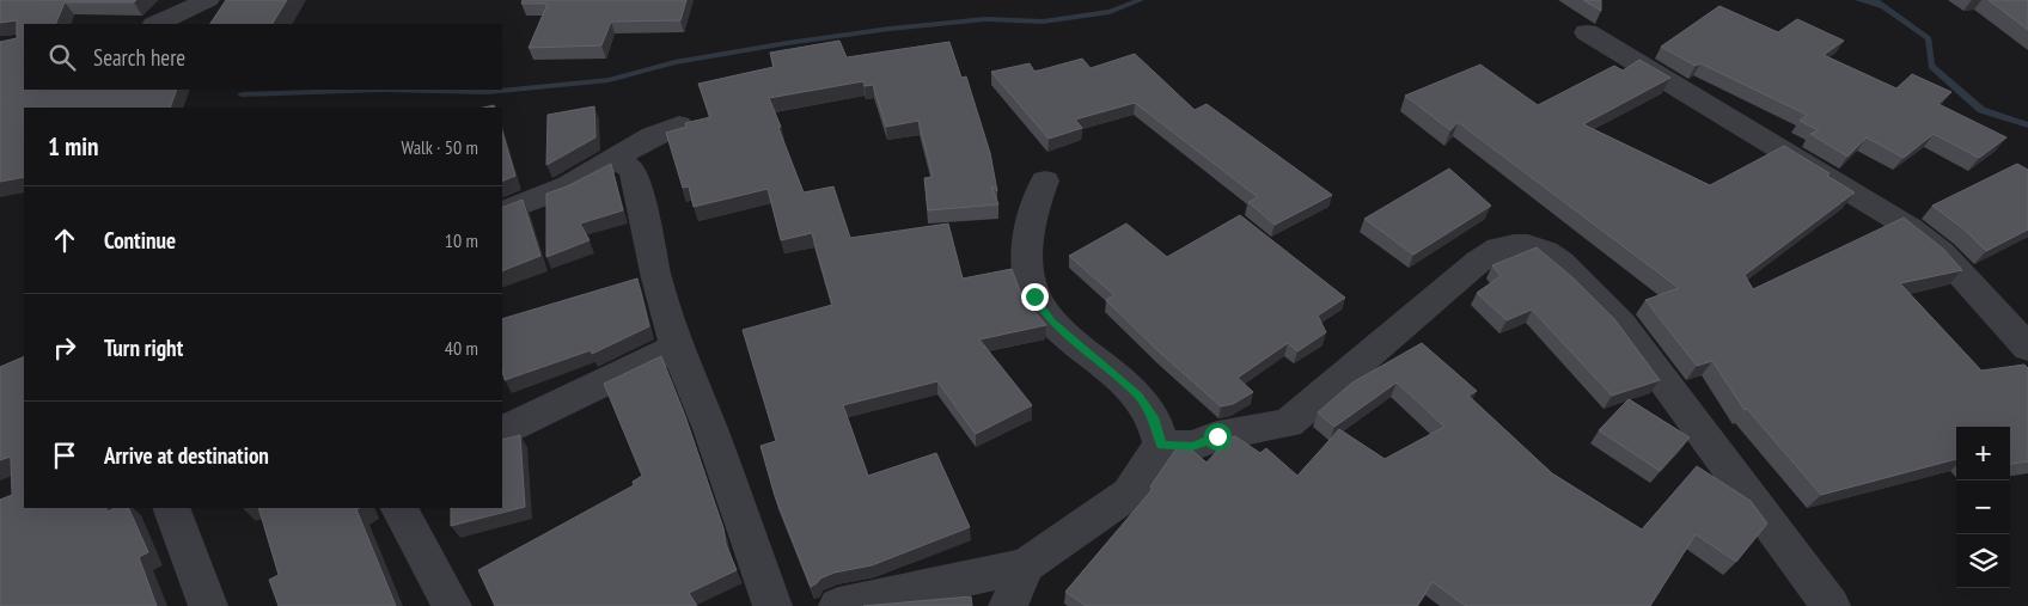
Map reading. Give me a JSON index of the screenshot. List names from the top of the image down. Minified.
{"page":{"search":"Search here","heading":["1 min","Walk · 50 m"],"list":[["Continue","10 m"],["Turn right","40 m"],"Arrive at destination"],"map_buttons":["+","−"]}}
